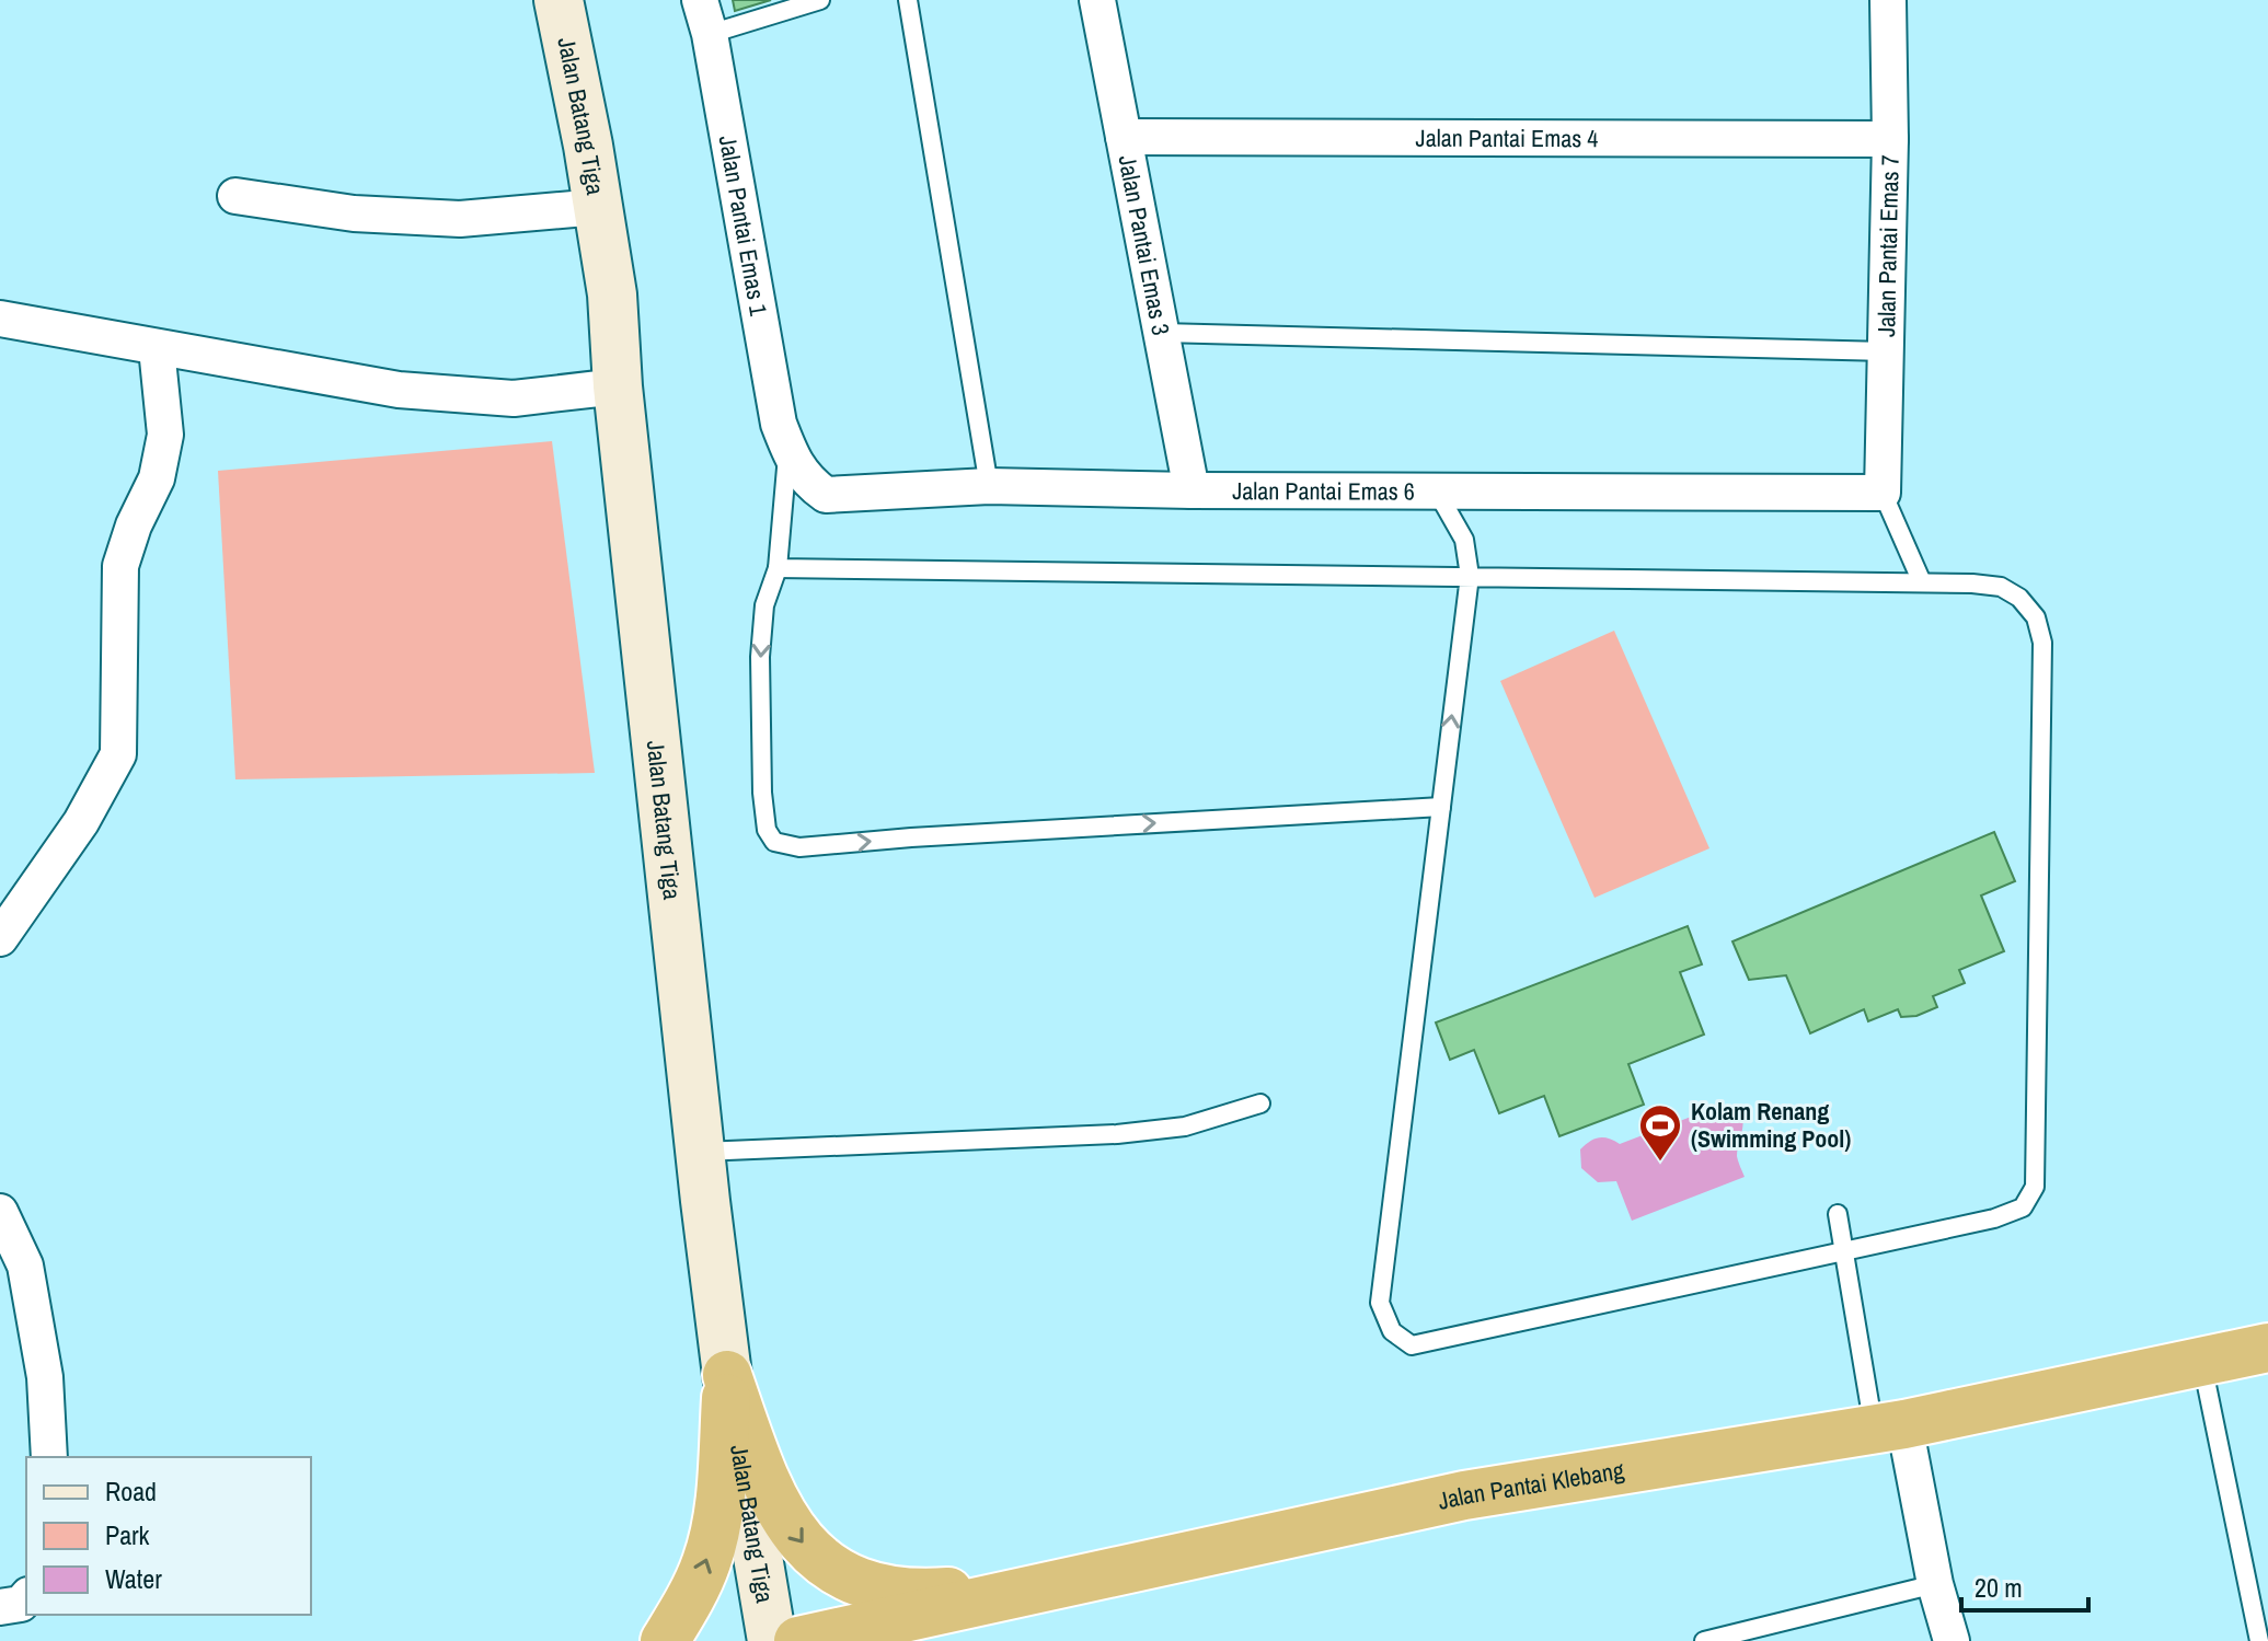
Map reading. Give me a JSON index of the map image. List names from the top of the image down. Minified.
{"streets":{"highway":["Jalan Pantai Klebang"],"main road":["Jalan Batang Tiga"],"street":["Jalan Pantai Emas 4","Jalan Pantai Emas 1","Jalan Pantai Emas 3","Jalan Pantai Emas 7","Jalan Pantai Emas 6"]},"crossings":[["Jalan Pantai Emas 4","Jalan Pantai Emas 3"],["Jalan Pantai Emas 4","Jalan Pantai Emas 7"],["Jalan Pantai Emas 1","Jalan Pantai Emas 6"],["Jalan Pantai Emas 3","Jalan Pantai Emas 6"],["Jalan Pantai Emas 7","Jalan Pantai Emas 6"]],"places":{"sports":["Kolam Renang (Swimming Pool)"]},"legend":["Road","Park","Water"],"scale_bar":"20 m"}
